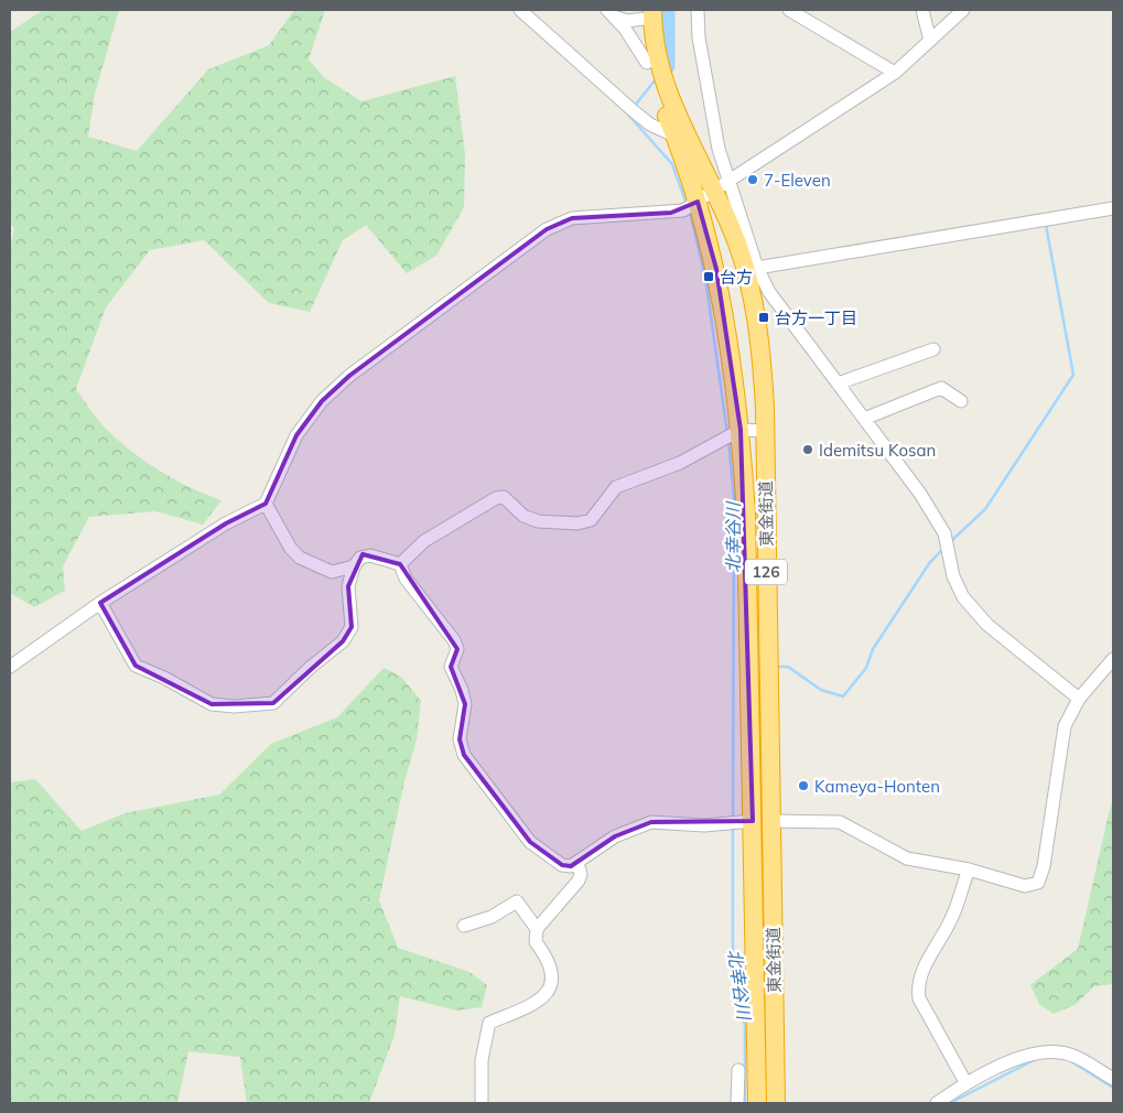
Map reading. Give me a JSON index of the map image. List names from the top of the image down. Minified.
{"streets":{"highway":["東金街道","126"]},"water":["北幸谷川"],"places":{"other":["7-Eleven","Idemitsu Kosan","Kameya-Honten"],"transit":["台方","台方一丁目"]}}
